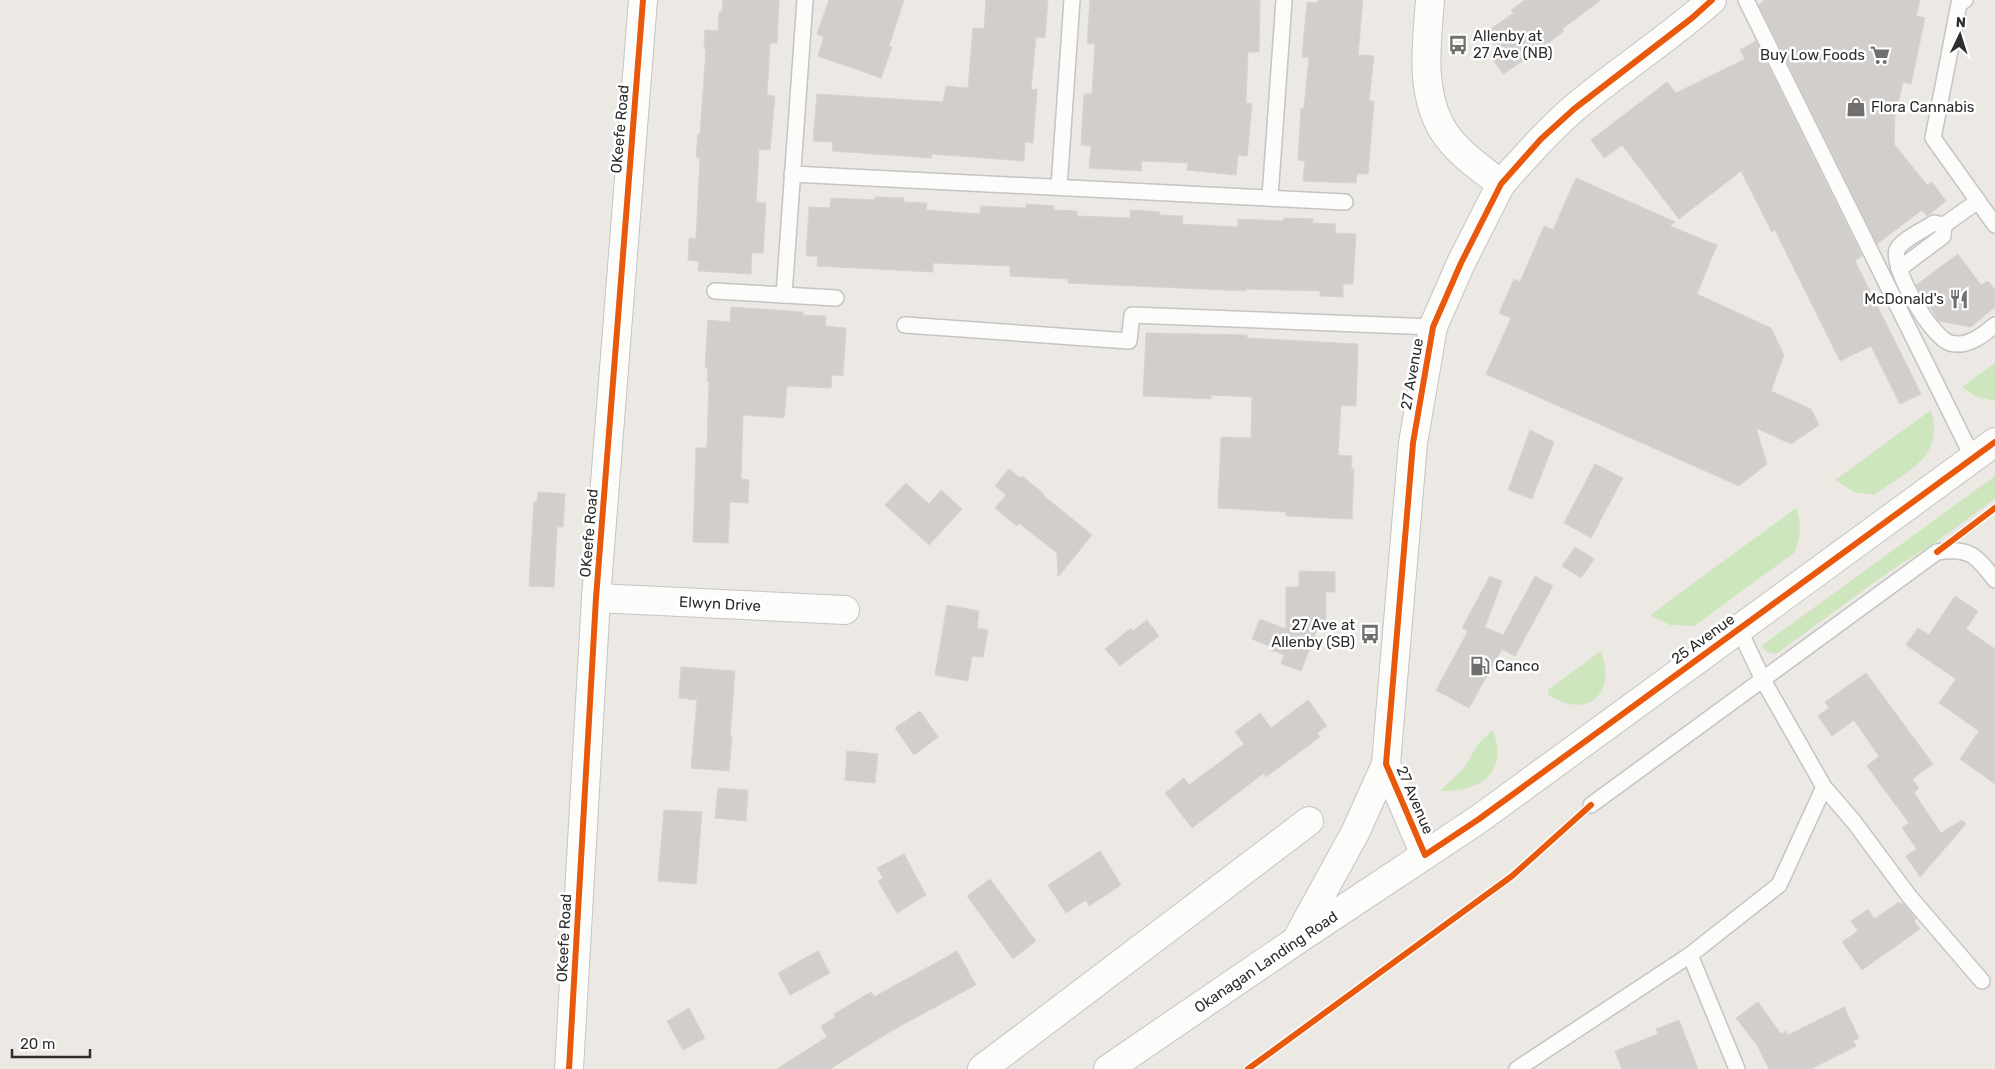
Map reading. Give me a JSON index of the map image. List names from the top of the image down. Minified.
{"streets":{"street":["OKeefe Road","27 Avenue","Elwyn Drive","25 Avenue","Okanagan Landing Road"]},"crossings":[["OKeefe Road","Elwyn Drive"],["27 Avenue","25 Avenue"],["27 Avenue","Okanagan Landing Road"],["25 Avenue","Okanagan Landing Road"]],"places":{"bus stop":["Allenby at 27 Ave (NB)","27 Ave at Allenby (SB)"],"supermarket":["Buy Low Foods"],"shop":["Flora Cannabis"],"restaurant":["McDonald's"],"fuel station":["Canco"]},"scale_bar":"20 m","north":"top"}
